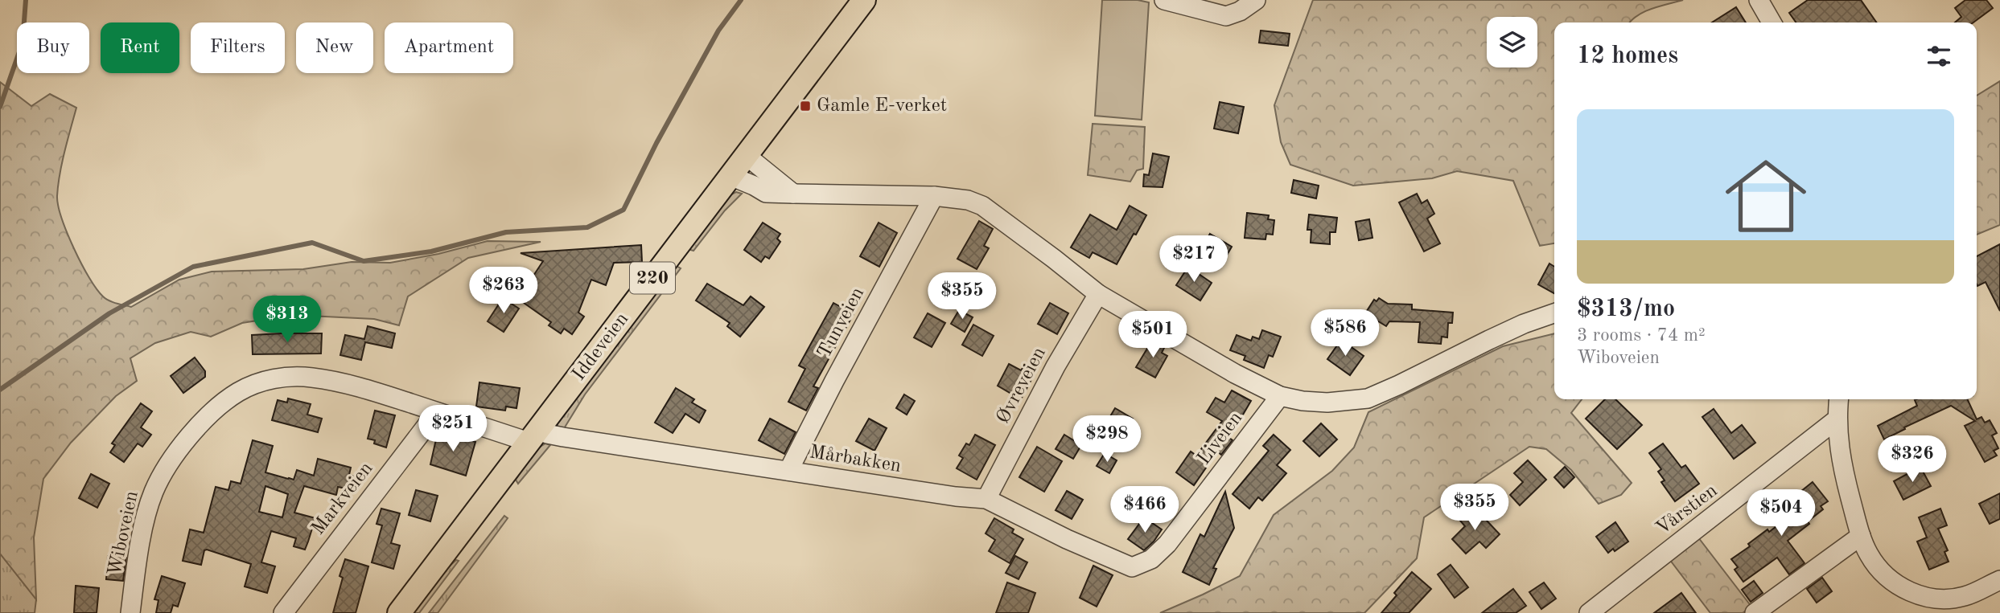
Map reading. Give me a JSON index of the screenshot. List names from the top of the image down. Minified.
{"streets":{"main road":["220","Iddeveien"],"street":["Tunveien","Øvreveien","Liveien","Mårbakken","Markveien","Vårstien","Wiboveien"]},"crossings":[["Tunveien","Mårbakken"],["Iddeveien","Mårbakken"],["Iddeveien","Wiboveien"],["Øvreveien","Mårbakken"],["Liveien","Mårbakken"],["Mårbakken","Wiboveien"],["Markveien","Wiboveien"]],"places":{"transit":["Gamle E-verket"]},"page":{"chip":["Buy","Rent","Filters","New","Apartment"],"heading":"12 homes","list":[{"name":"$313/mo","note":"3 rooms · 74 m² · Wiboveien"}],"price":["$217","$263","$355","$313","$586","$501","$251","$298","$326","$355","$466","$504"]}}
